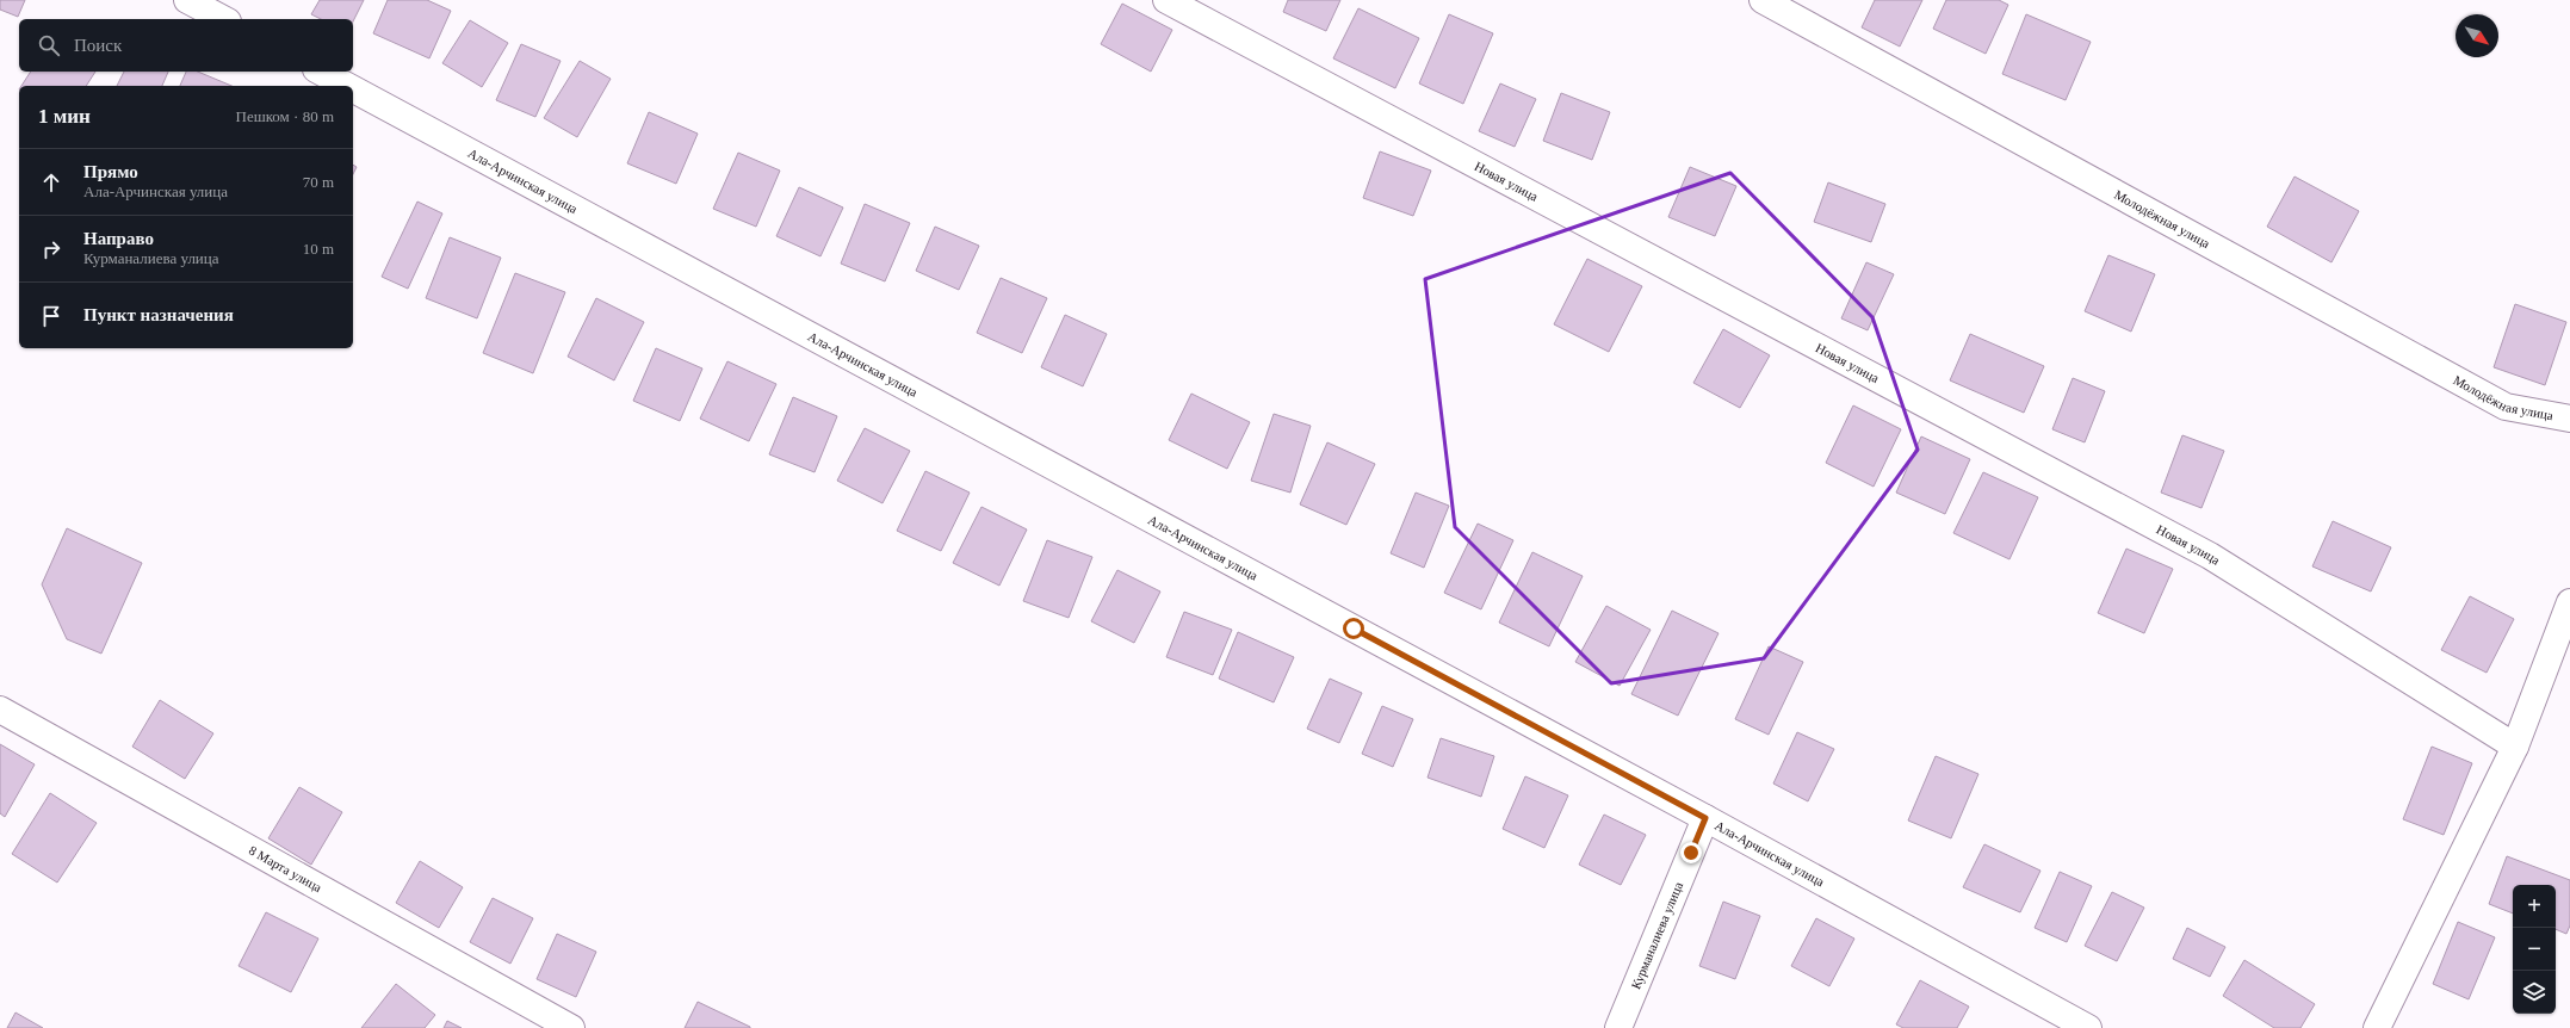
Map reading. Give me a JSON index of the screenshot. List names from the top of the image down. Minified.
{"streets":{"street":["Ала-Арчинская улица","Новая улица","Молодёжная улица","8 Марта улица","Курманалиева улица"]},"crossings":[["Ала-Арчинская улица","Курманалиева улица"]],"north":"bottom right","page":{"search":"Поиск","heading":["1 мин","Пешком · 80 m"],"list":[["Прямо","Ала-Арчинская улица","70 m"],["Направо","Курманалиева улица","10 m"],"Пункт назначения"],"map_buttons":["+","−"]}}
